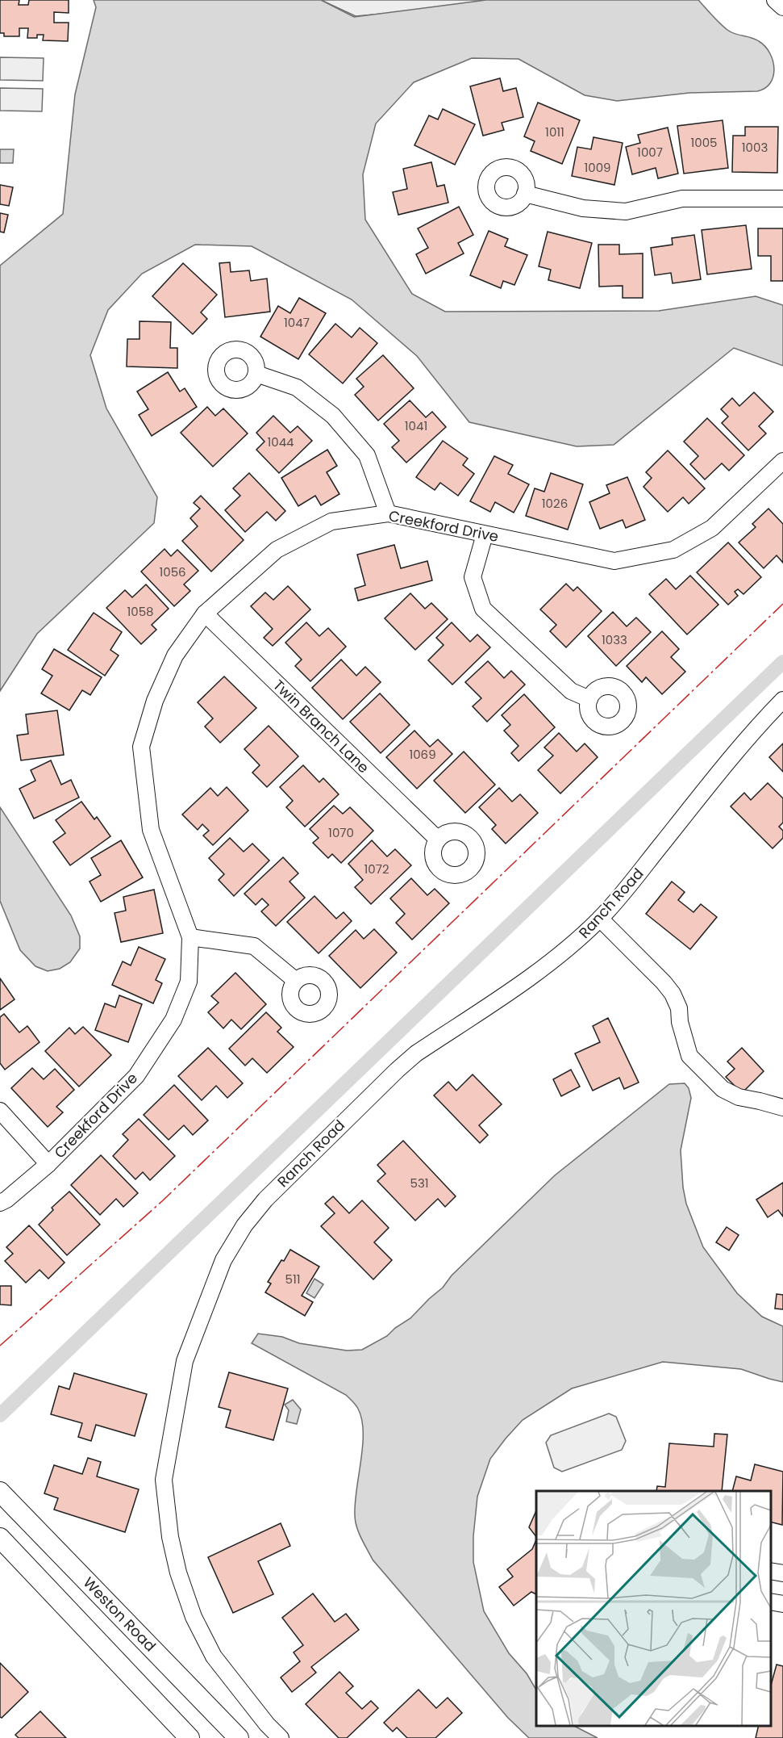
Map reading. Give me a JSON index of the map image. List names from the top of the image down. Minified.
{"streets":{"main road":["Weston Road"],"street":["Creekford Drive","Twin Branch Lane","Ranch Road"]},"crossings":[["Creekford Drive","Twin Branch Lane"]],"house_numbers":["1011","1005","1003","1007","1009","1047","1041","1044","1026","1056","1058","1033","1069","1070","1072","531","511"]}
